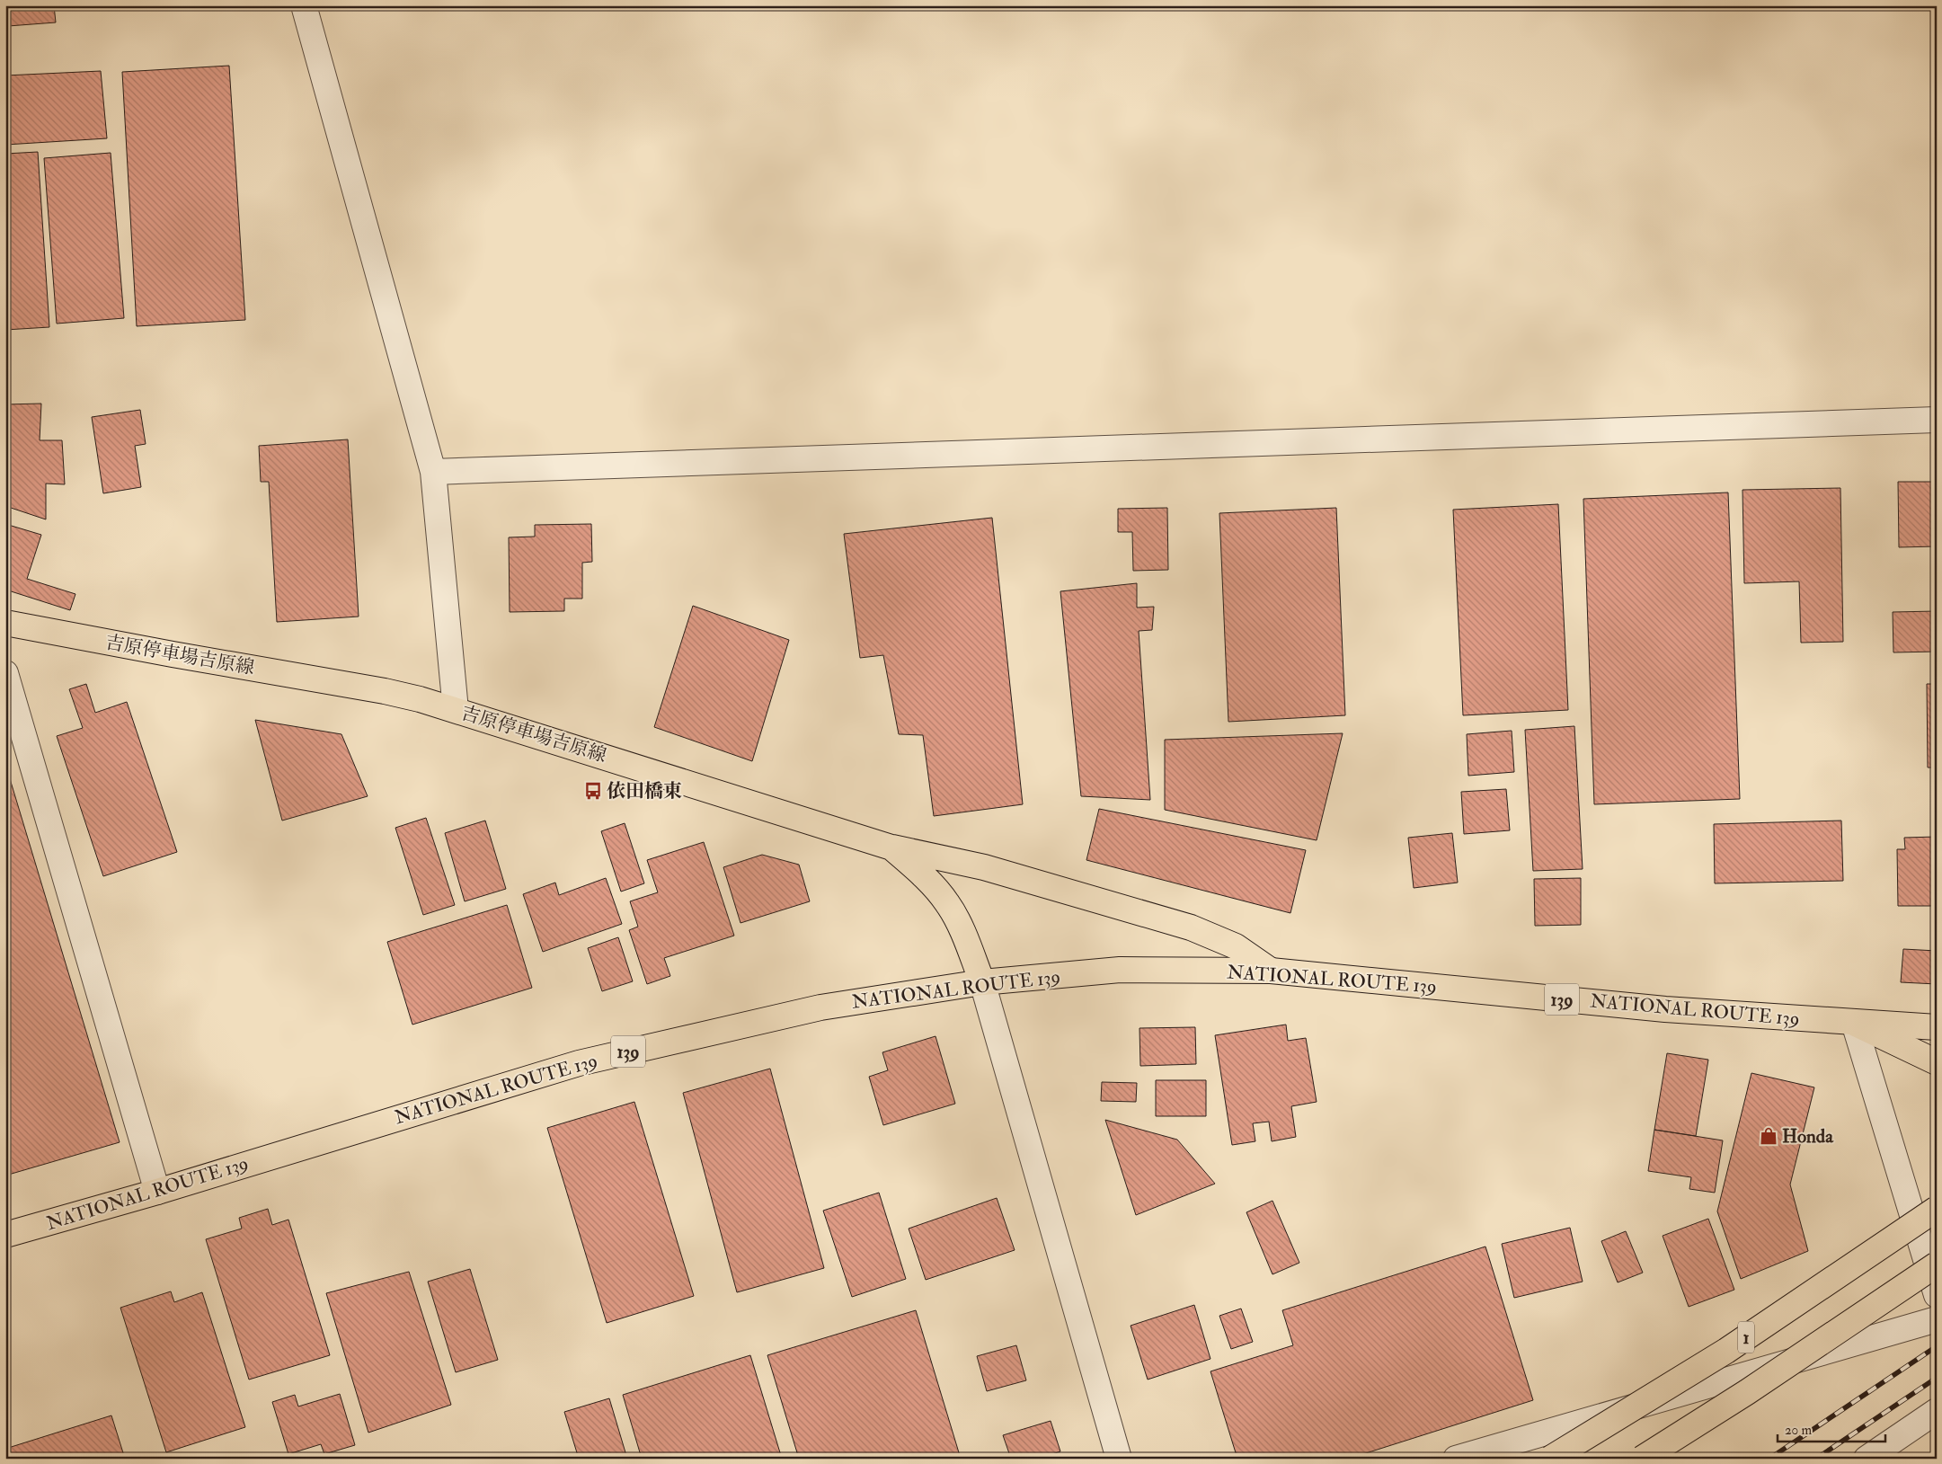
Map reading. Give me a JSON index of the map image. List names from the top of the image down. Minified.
{"streets":{"main road":["吉原停車場吉原線","NATIONAL ROUTE 139","139","1"]},"crossings":[["吉原停車場吉原線","NATIONAL ROUTE 139"]],"places":{"bus stop":["依田橋東"],"shop":["Honda"]},"scale_bar":"20 m"}
